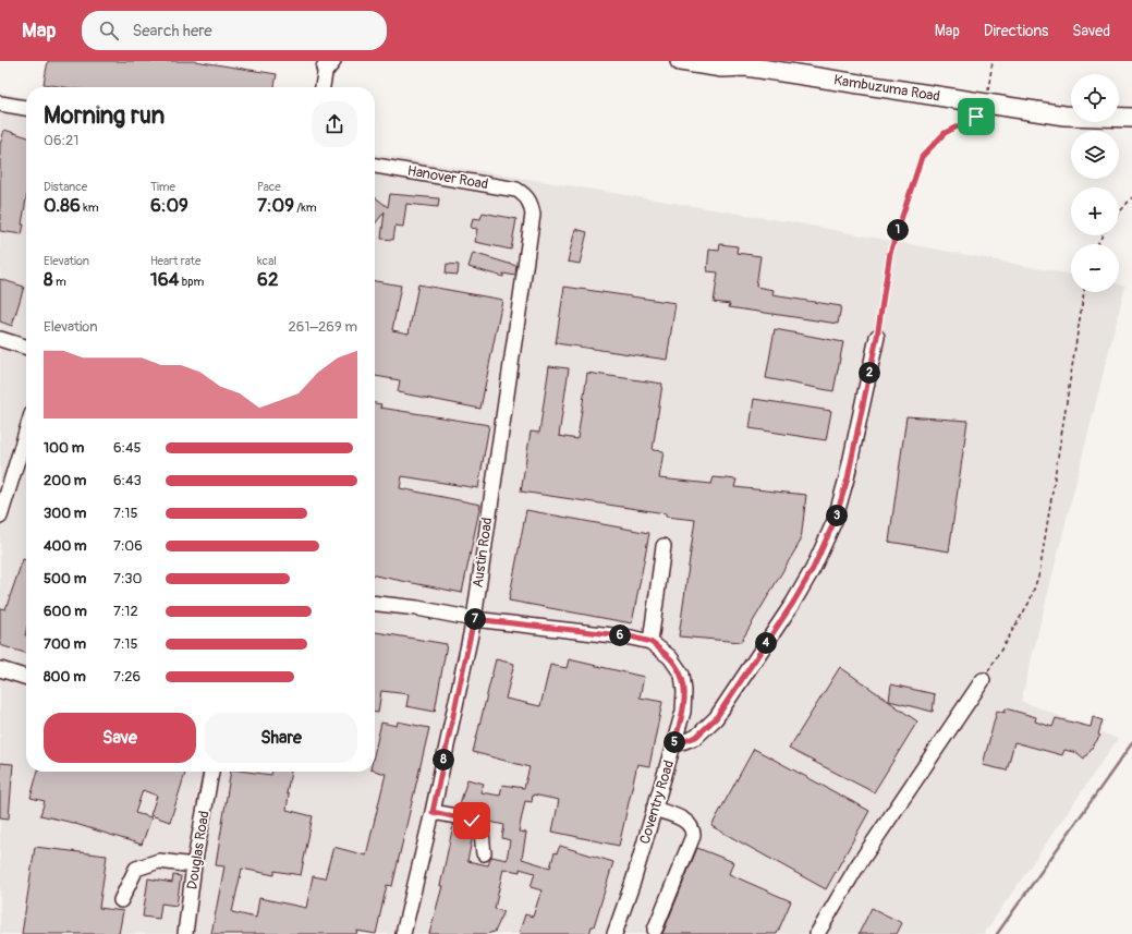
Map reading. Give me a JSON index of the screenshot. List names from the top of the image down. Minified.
{"streets":{"main road":["Kambuzuma Road"],"street":["Hanover Road","Austin Road","Coventry Road","Douglas Road"]},"crossings":[["Hanover Road","Austin Road"]],"page":{"header":"Map","search":"Search here","nav":["Map","Directions","Saved"],"map_buttons":["+","−"],"heading":["Morning run","06:21"],"stats":[["Distance","0.86 km"],["Time","6:09"],["Pace","7:09 /km"],["Elevation","8 m"],["Heart rate","164 bpm"],["kcal","62"]],"pins":["1","2","3","7","6","4","5","8"],"chart":["Elevation","261–269 m"],"list":[{"name":"100 m","note":"6:45"},{"name":"200 m","note":"6:43"},{"name":"300 m","note":"7:15"},{"name":"400 m","note":"7:06"},{"name":"500 m","note":"7:30"},{"name":"600 m","note":"7:12"},{"name":"700 m","note":"7:15"},{"name":"800 m","note":"7:26"}],"buttons":["Save","Share"]}}
